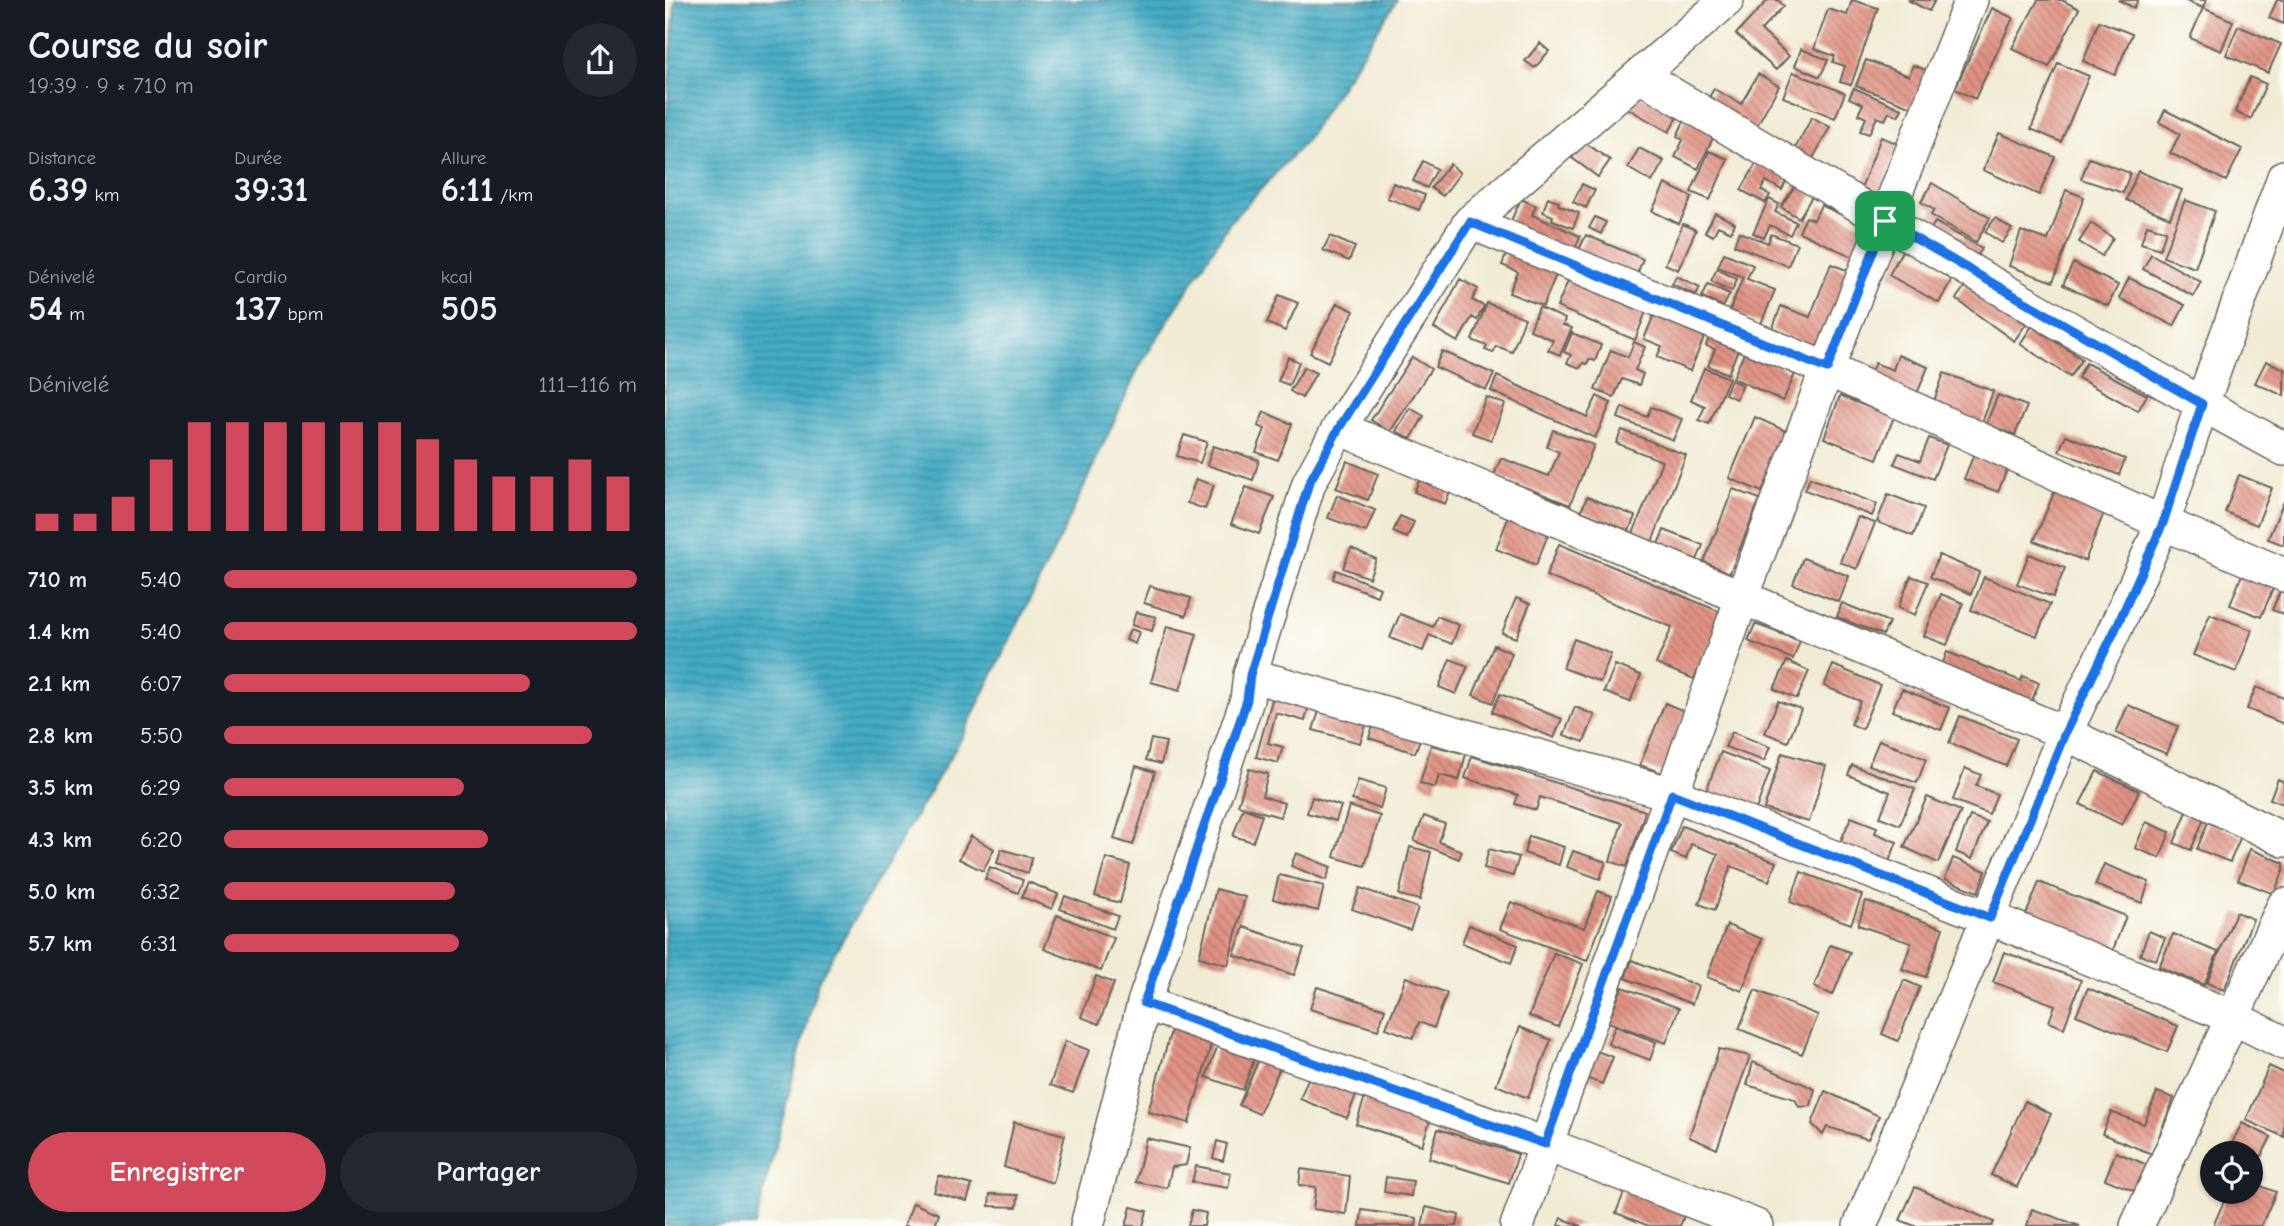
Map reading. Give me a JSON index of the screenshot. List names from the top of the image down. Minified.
{"page":{"heading":["Course du soir","19:39 · 9 × 710 m"],"stats":[["Distance","6.39 km"],["Durée","39:31"],["Allure","6:11 /km"],["Dénivelé","54 m"],["Cardio","137 bpm"],["kcal","505"]],"chart":["Dénivelé","111–116 m"],"list":[{"name":"710 m","note":"5:40"},{"name":"1.4 km","note":"5:40"},{"name":"2.1 km","note":"6:07"},{"name":"2.8 km","note":"5:50"},{"name":"3.5 km","note":"6:29"},{"name":"4.3 km","note":"6:20"},{"name":"5.0 km","note":"6:32"},{"name":"5.7 km","note":"6:31"}],"buttons":["Enregistrer","Partager"]}}
